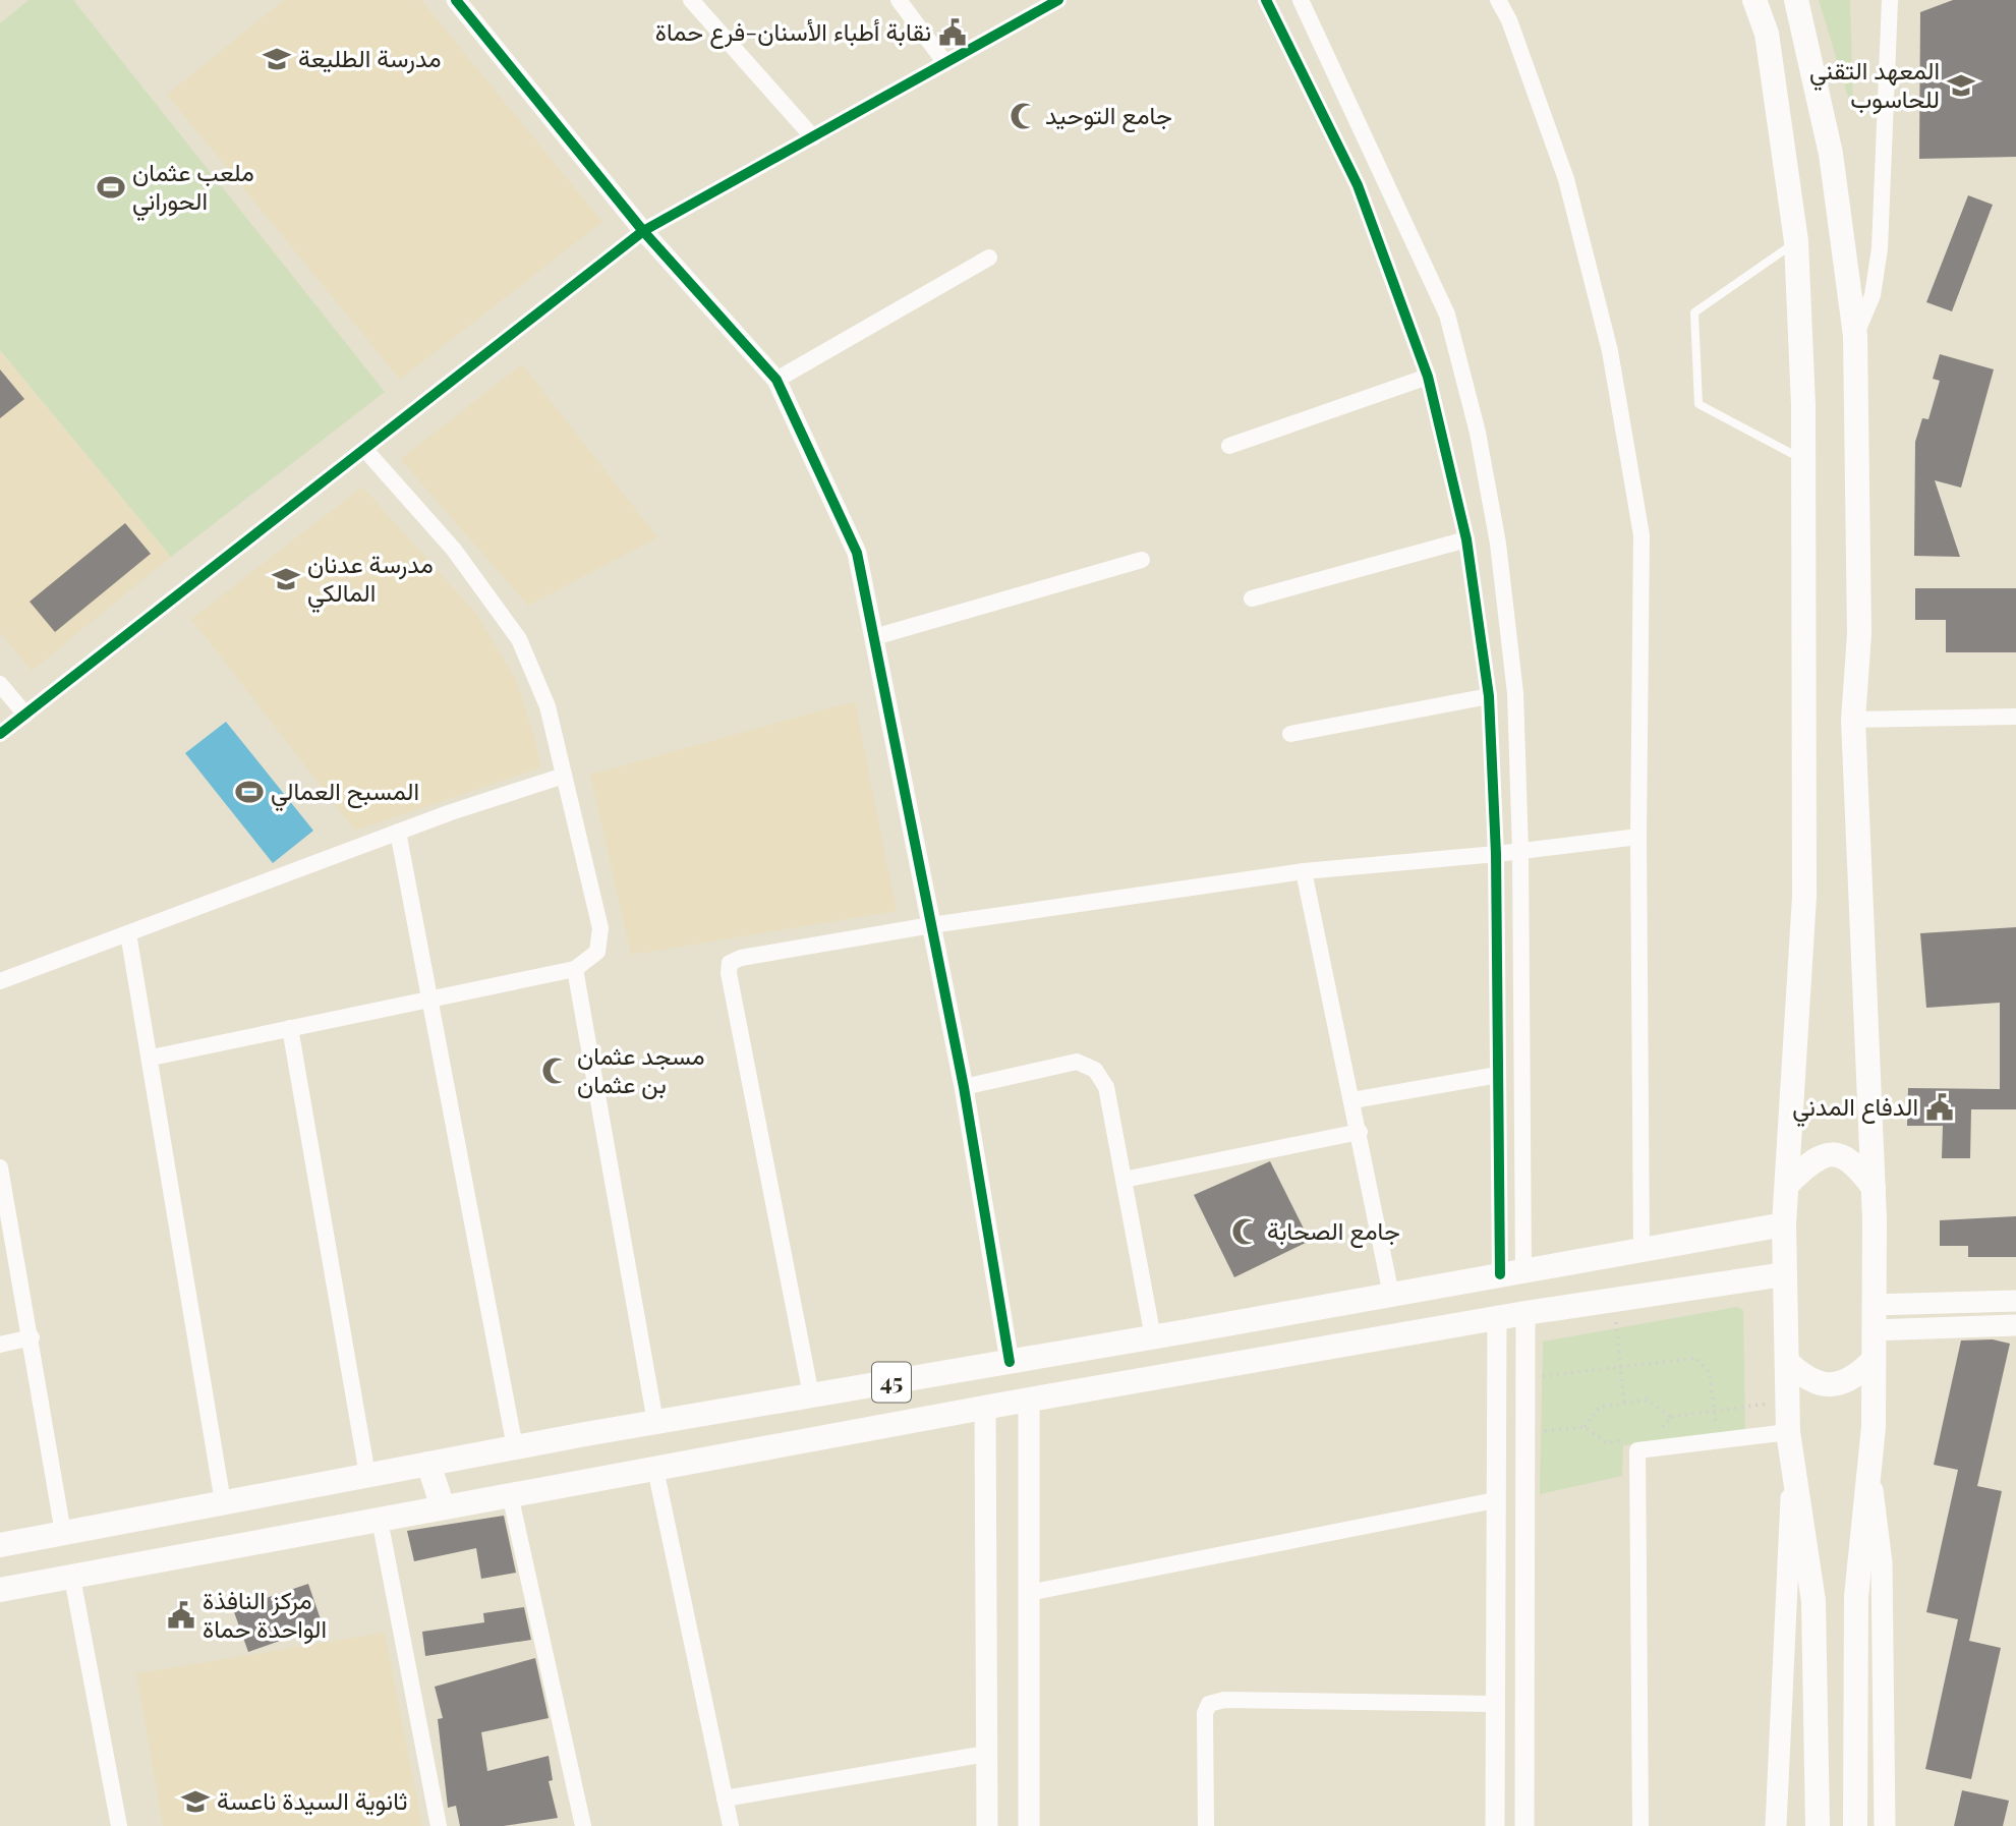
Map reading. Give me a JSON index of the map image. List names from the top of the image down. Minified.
{"streets":{"main road":["45"]},"places":{"public building":["نقابة أطباء الأسنان-فرع حماة","الدفاع المدني","مركز النافذة الواحدة حماة"],"school or university":["مدرسة الطليعة","المعهد التقني للحاسوب","مدرسة عدنان المالكي","ثانوية السيدة ناعسة"],"mosque":["جامع التوحيد","مسجد عثمان بن عثمان","جامع الصحابة"],"sports":["ملعب عثمان الحوراني","المسبح العمالي"]}}
